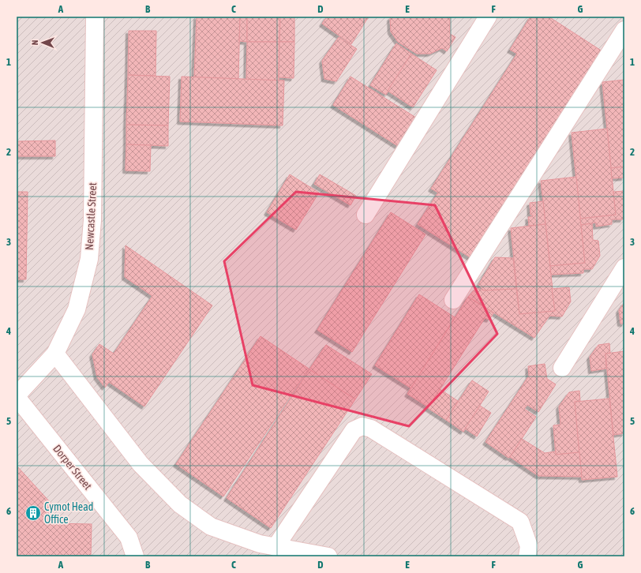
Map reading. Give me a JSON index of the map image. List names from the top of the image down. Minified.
{"streets":{"street":["Newcastle Street","Dorper Street"]},"crossings":[["Newcastle Street","Dorper Street"]],"places":{"building":["Cymot Head Office"]},"north":"left","grid":{"columns":["A","B","C","D","E","F","G"],"rows":["1","2","3","4","5","6"]}}
